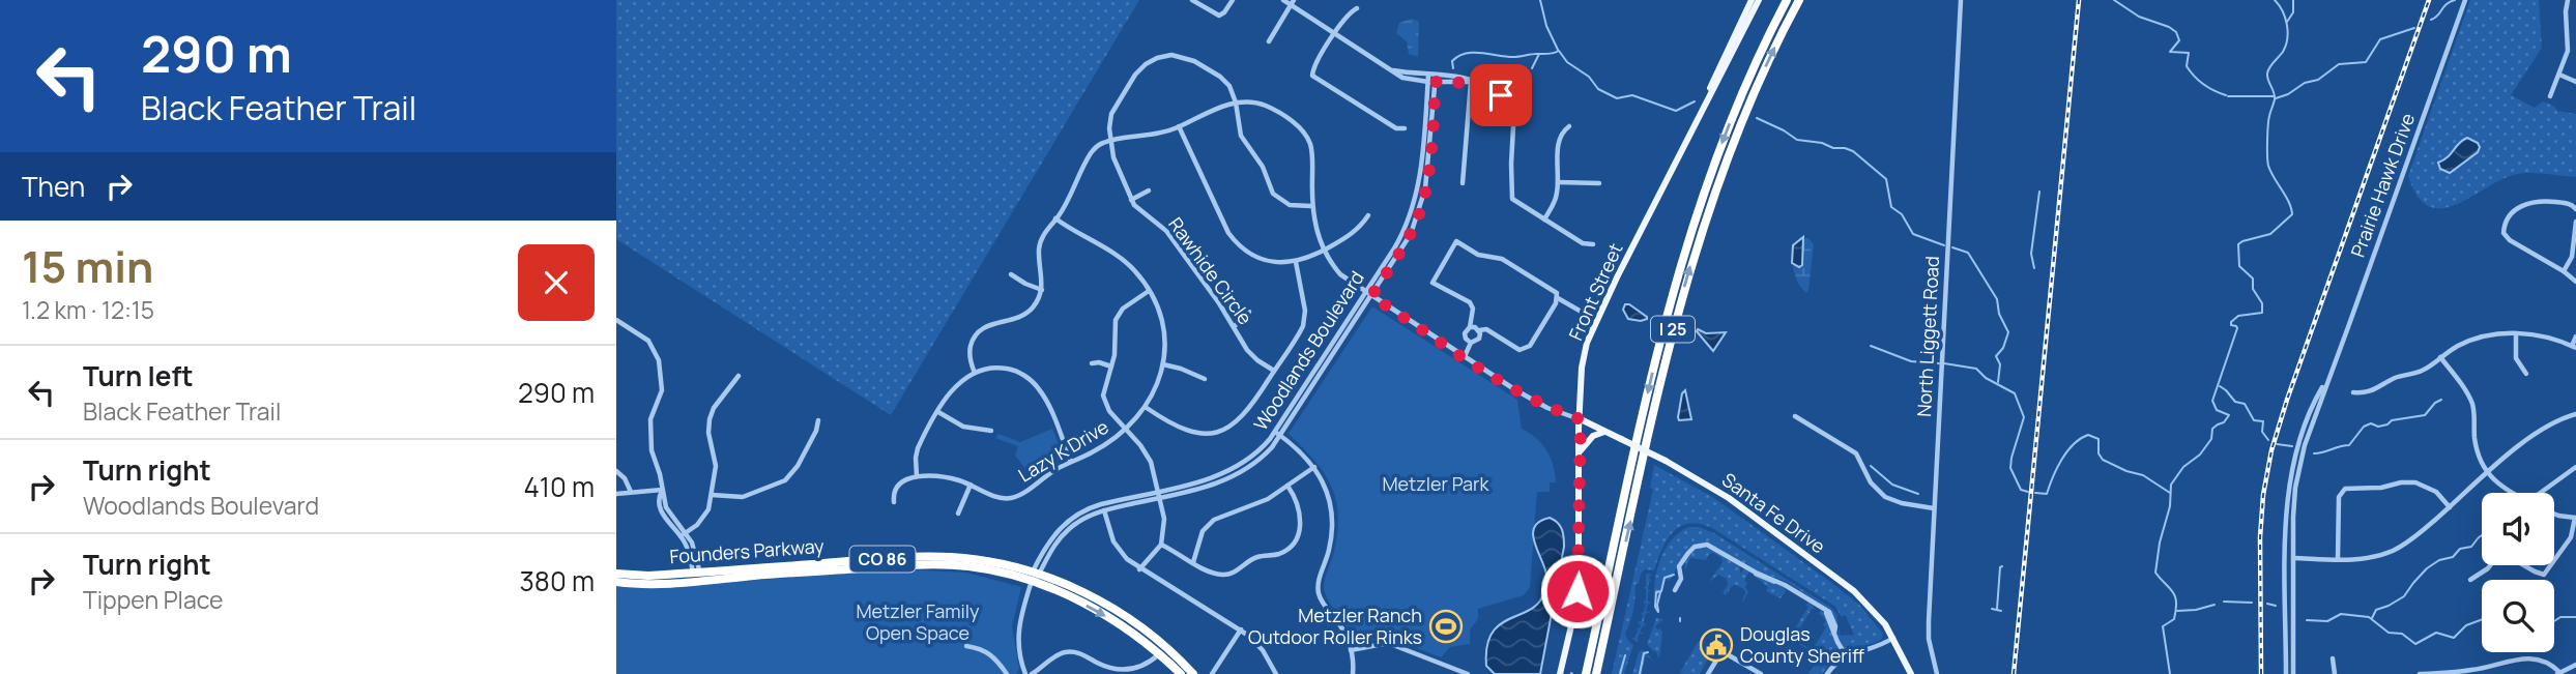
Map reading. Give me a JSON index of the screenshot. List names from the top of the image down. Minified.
{"streets":{"highway":["I 25","Founders Parkway","CO 86"],"main road":["Front Street","Santa Fe Drive"],"street":["Prairie Hawk Drive","Rawhide Circle","North Liggett Road","Woodlands Boulevard","Lazy K Drive"]},"crossings":[["Front Street","Santa Fe Drive"],["Woodlands Boulevard","Founders Parkway"]],"parks":["Metzler Park","Metzler Family Open Space"],"places":{"sports":["Metzler Ranch Outdoor Roller Rinks"],"public building":["Douglas County Sheriff"]},"page":{"turn":["290 m","Black Feather Trail"],"then":"Then","heading":["15 min","1.2 km · 12:15"],"list":[{"name":"Turn left","note":"Black Feather Trail","value":"290 m"},{"name":"Turn right","note":"Woodlands Boulevard","value":"410 m"},{"name":"Turn right","note":"Tippen Place","value":"380 m"}]}}
